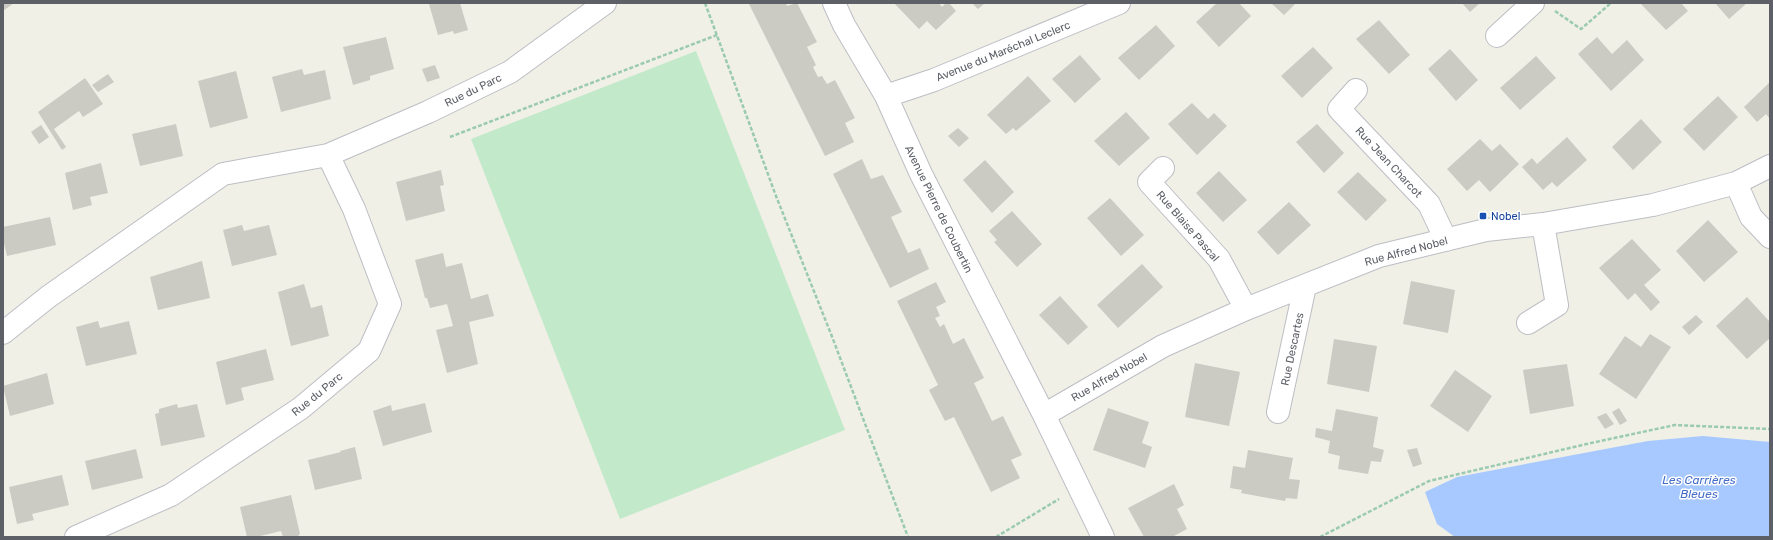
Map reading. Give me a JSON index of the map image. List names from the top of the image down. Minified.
{"streets":{"street":["Avenue du Maréchal Leclerc","Rue du Parc","Rue Jean Charcot","Avenue Pierre de Coubertin","Rue Blaise Pascal","Rue Alfred Nobel","Rue Descartes"]},"crossings":[["Avenue du Maréchal Leclerc","Avenue Pierre de Coubertin"],["Rue Jean Charcot","Rue Alfred Nobel"],["Avenue Pierre de Coubertin","Rue Alfred Nobel"],["Rue Blaise Pascal","Rue Alfred Nobel"],["Rue Alfred Nobel","Rue Descartes"]],"water":["Les Carrières Bleues"],"places":{"transit":["Nobel"]}}
